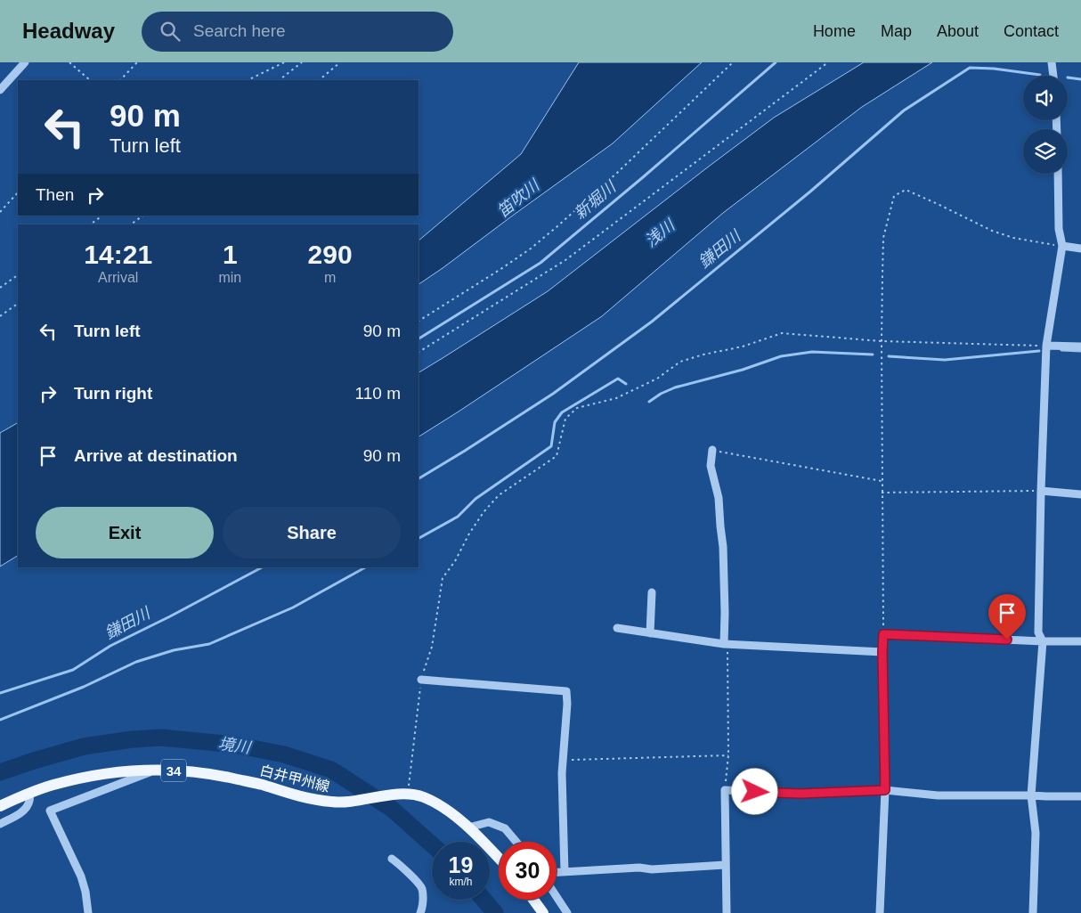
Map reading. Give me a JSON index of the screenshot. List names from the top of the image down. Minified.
{"streets":{"main road":["34","白井甲州線"]},"water":["笛吹川","新堀川","浅川","鎌田川","境川"],"page":{"header":"Headway","search":"Search here","nav":["Home","Map","About","Contact"],"turn":["90 m","Turn left"],"then":"Then","eta":["14:21","Arrival","1","min","290","m"],"list":[{"name":"Turn left","value":"90 m"},{"name":"Turn right","value":"110 m"},{"name":"Arrive at destination","value":"90 m"}],"buttons":["Exit","Share"],"speed":"19 km/h","limit":"30"}}
